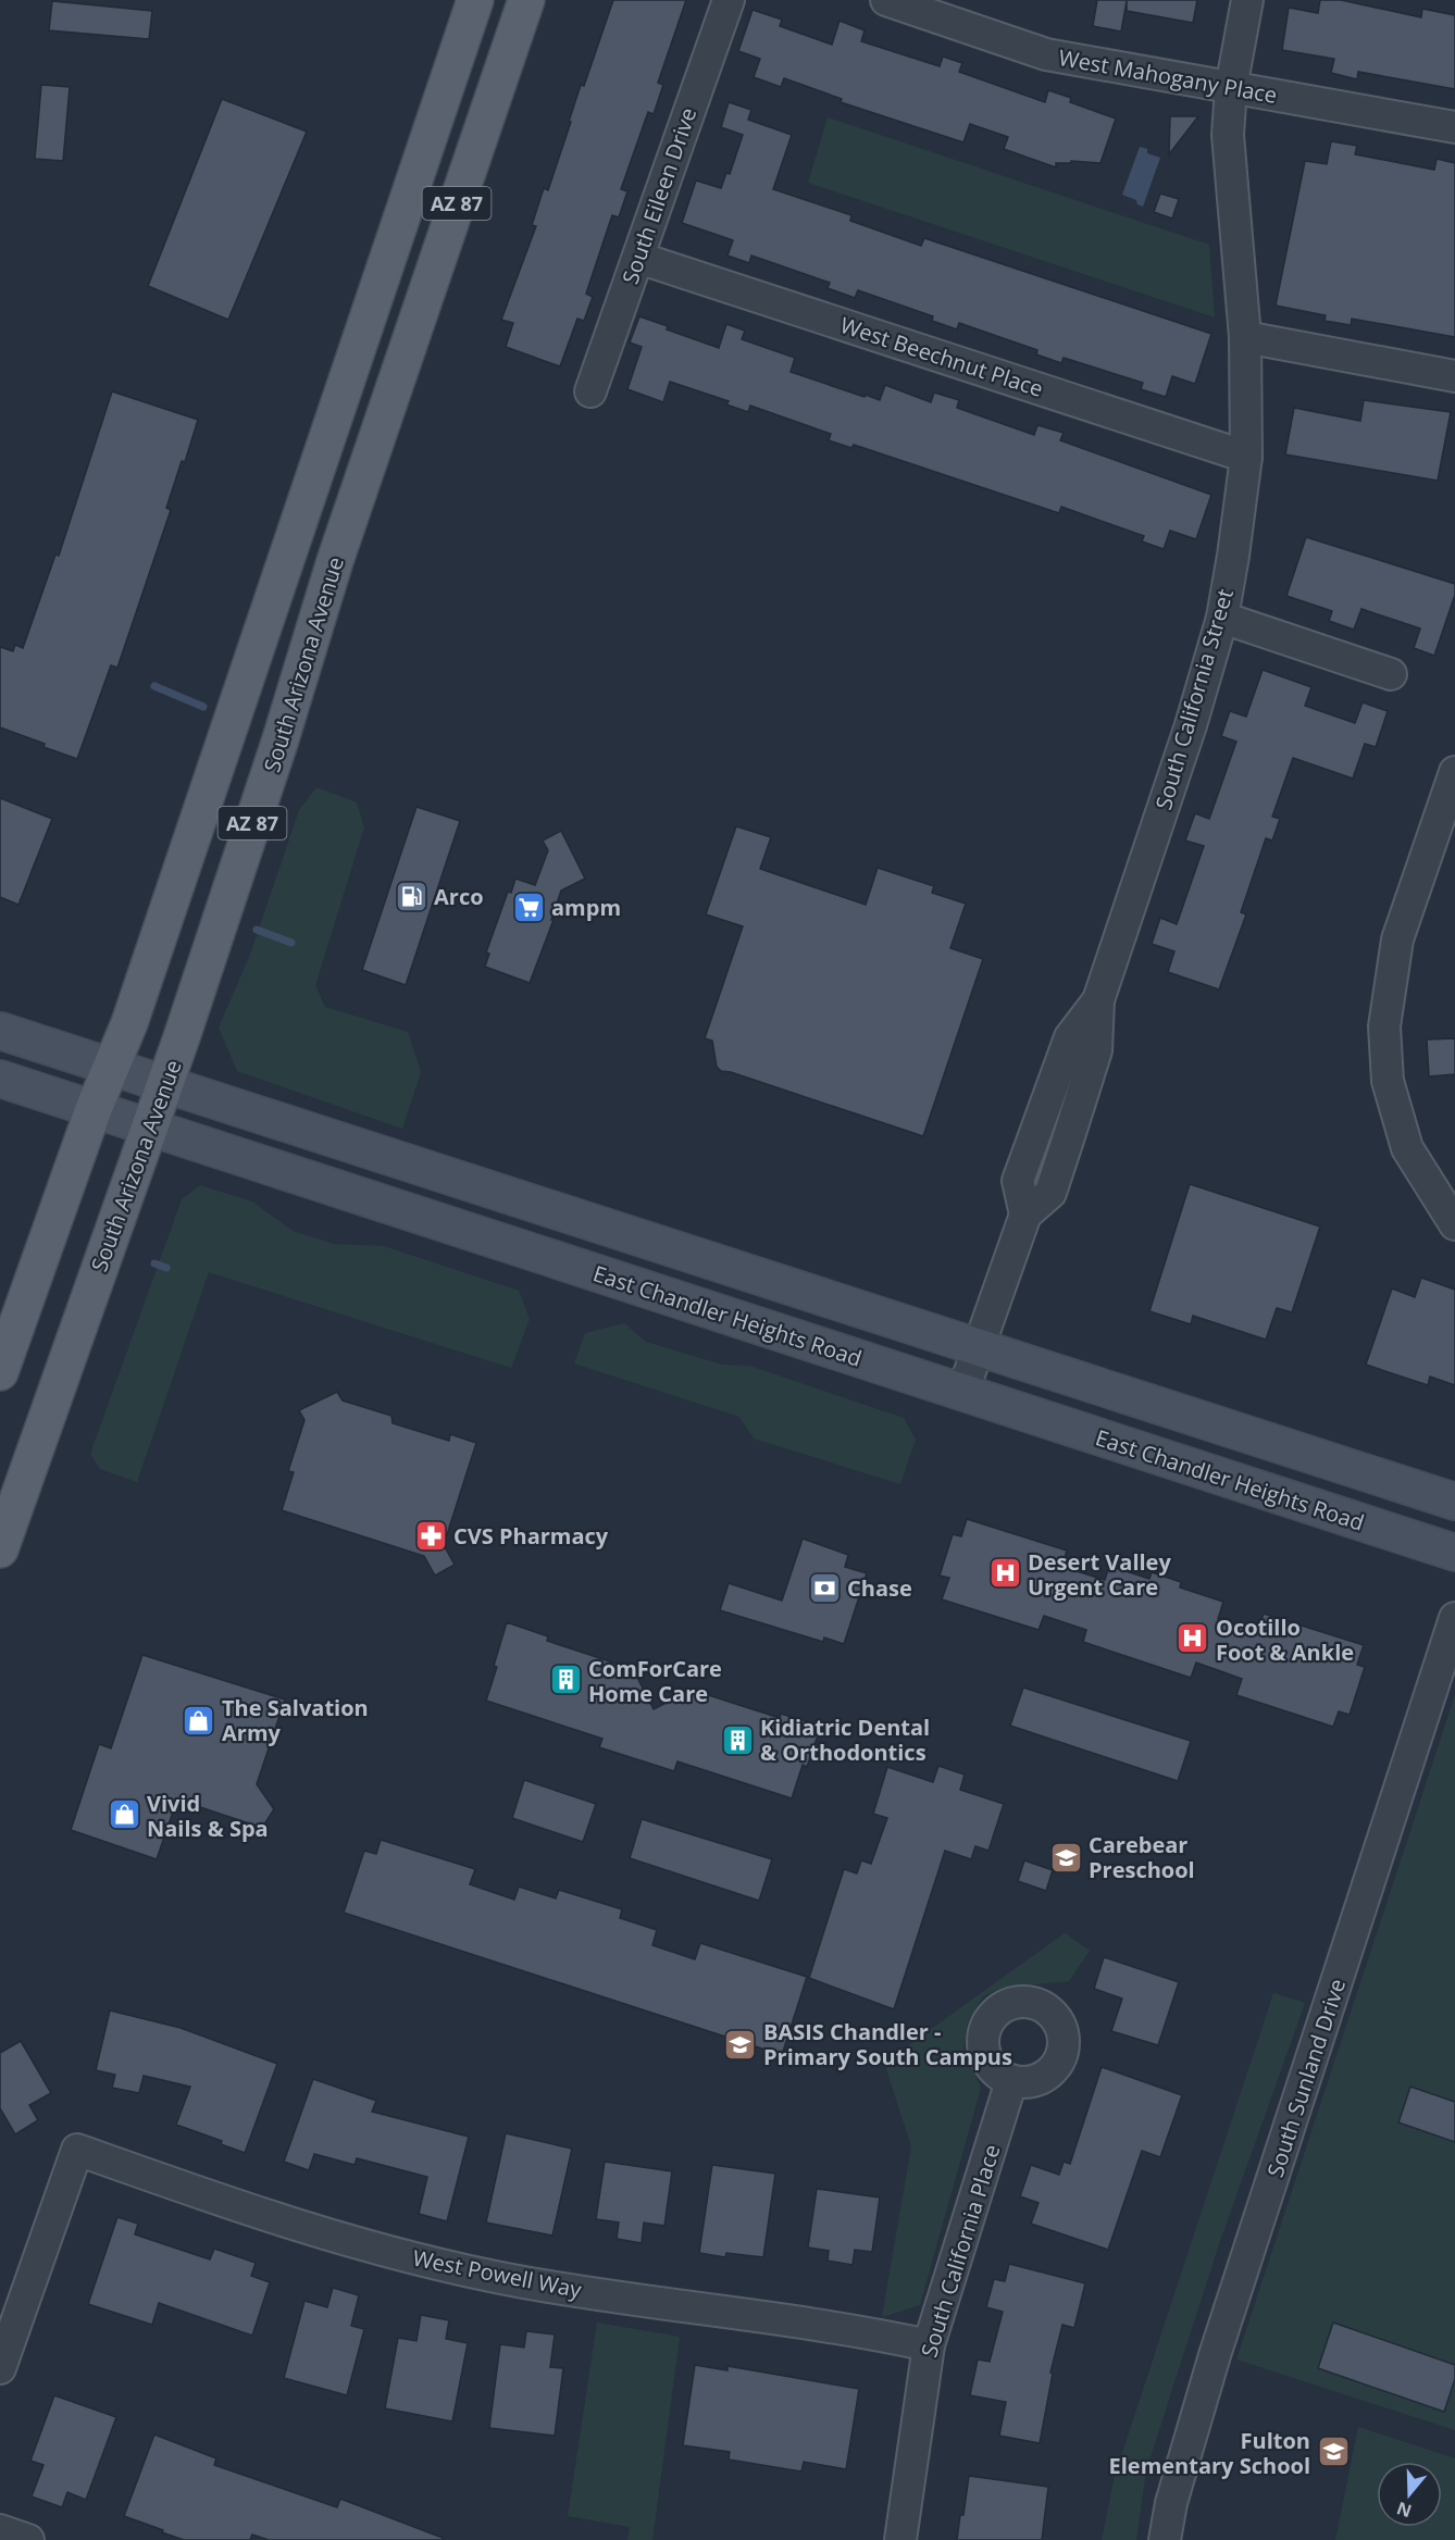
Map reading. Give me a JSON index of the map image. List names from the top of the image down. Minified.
{"streets":{"main road":["AZ 87","South Arizona Avenue","East Chandler Heights Road"],"street":["West Mahogany Place","South Eileen Drive","West Beechnut Place","South California Street","South Sunland Drive","South California Place","West Powell Way"]},"crossings":[["West Mahogany Place","South California Street"],["South Eileen Drive","West Beechnut Place"],["AZ 87","East Chandler Heights Road"],["West Beechnut Place","South California Street"],["South Arizona Avenue","East Chandler Heights Road"],["South California Street","East Chandler Heights Road"],["South California Place","West Powell Way"]],"places":{"fuel station":["Arco"],"supermarket":["ampm"],"pharmacy":["CVS Pharmacy"],"hospital":["Desert Valley Urgent Care","Ocotillo Foot & Ankle"],"bank":["Chase"],"building":["ComForCare Home Care","Kidiatric Dental & Orthodontics"],"shop":["The Salvation Army","Vivid Nails & Spa"],"school or university":["Carebear Preschool","BASIS Chandler - Primary South Campus","Fulton Elementary School"]},"north":"bottom"}
